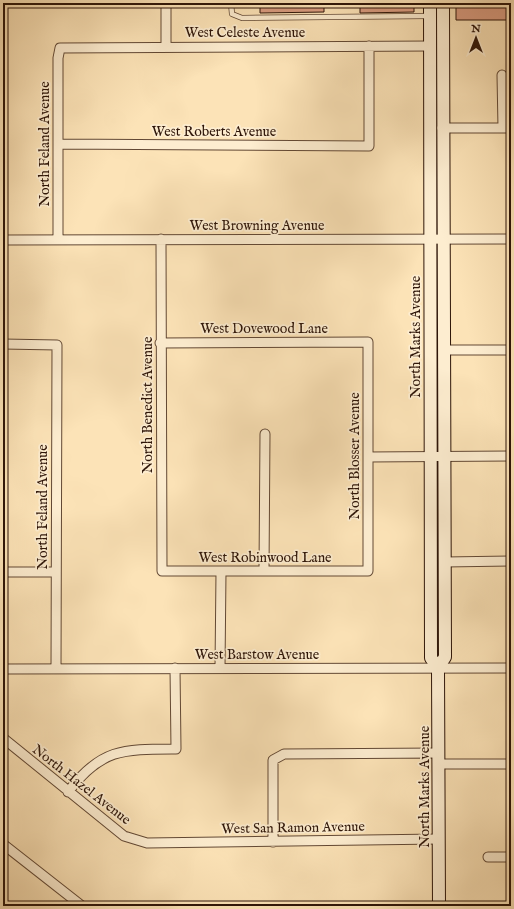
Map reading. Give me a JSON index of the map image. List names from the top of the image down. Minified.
{"streets":{"main road":["North Marks Avenue"],"street":["West Celeste Avenue","West Roberts Avenue","North Feland Avenue","West Browning Avenue","West Dovewood Lane","North Benedict Avenue","North Blosser Avenue","West Robinwood Lane","West Barstow Avenue","North Hazel Avenue","West San Ramon Avenue"]},"crossings":[["West Celeste Avenue","West Roberts Avenue"],["West Celeste Avenue","North Feland Avenue"],["West Celeste Avenue","North Marks Avenue"],["West Roberts Avenue","North Feland Avenue"],["North Feland Avenue","West Browning Avenue"],["North Feland Avenue","West Barstow Avenue"],["West Browning Avenue","North Marks Avenue"],["West Browning Avenue","North Benedict Avenue"],["West Dovewood Lane","North Benedict Avenue"],["West Dovewood Lane","North Blosser Avenue"],["North Marks Avenue","West Barstow Avenue"],["North Marks Avenue","West San Ramon Avenue"],["North Benedict Avenue","West Robinwood Lane"],["North Blosser Avenue","West Robinwood Lane"],["North Hazel Avenue","West San Ramon Avenue"]],"north":"top"}
